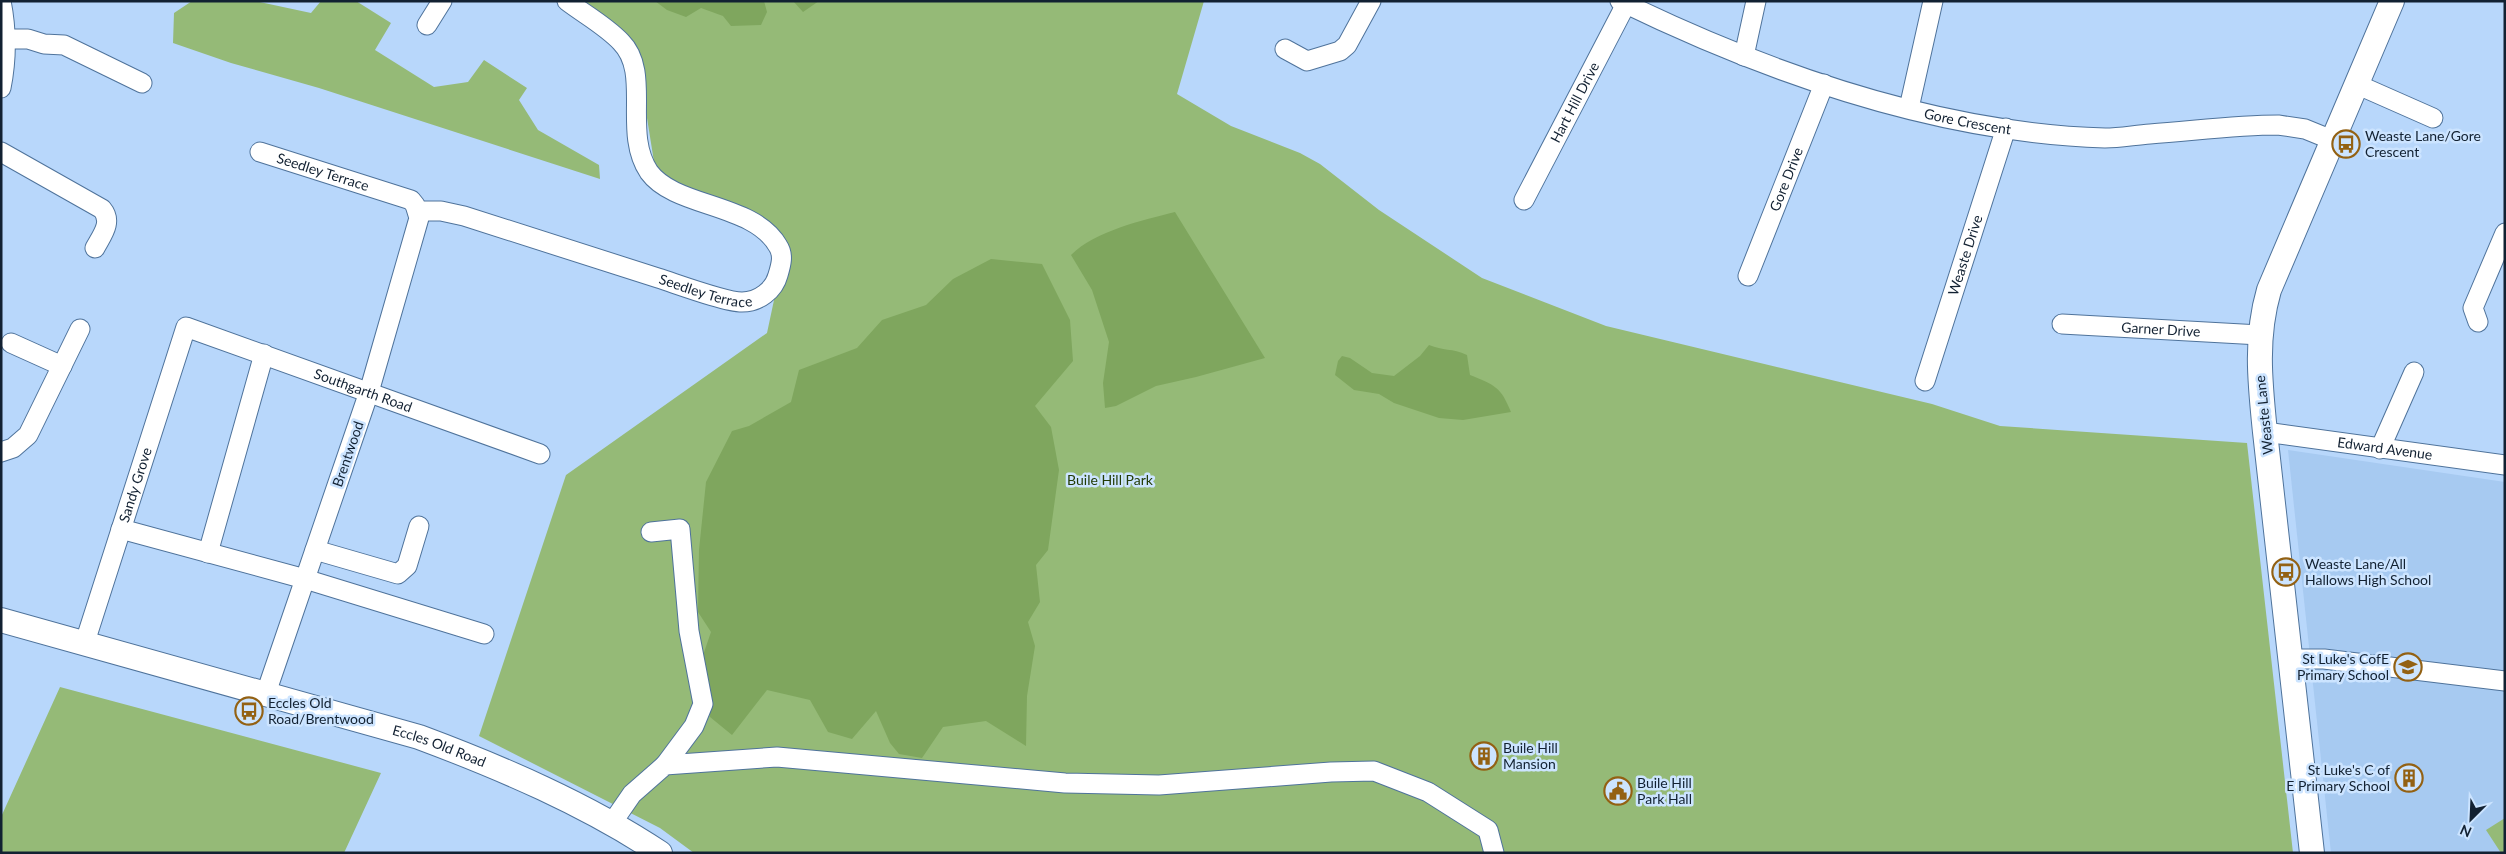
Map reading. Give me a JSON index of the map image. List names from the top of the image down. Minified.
{"streets":{"main road":["Weaste Lane","Eccles Old Road"],"street":["Hart Hill Drive","Gore Crescent","Seedley Terrace","Gore Drive","Weaste Drive","Garner Drive","Southgarth Road","Edward Avenue","Brentwood","Sandy Grove"]},"crossings":[["Hart Hill Drive","Gore Crescent"],["Gore Crescent","Gore Drive"],["Gore Crescent","Weaste Drive"],["Gore Crescent","Weaste Lane"],["Seedley Terrace","Brentwood"],["Garner Drive","Weaste Lane"],["Southgarth Road","Brentwood"],["Southgarth Road","Sandy Grove"],["Weaste Lane","Edward Avenue"],["Brentwood","Eccles Old Road"],["Sandy Grove","Eccles Old Road"]],"parks":["Buile Hill Park"],"places":{"bus stop":["Weaste Lane/Gore Crescent","Weaste Lane/All Hallows High School","Eccles Old Road/Brentwood"],"school or university":["St Luke's CofE Primary School"],"building":["Buile Hill Mansion","St Luke's C of E Primary School"],"public building":["Buile Hill Park Hall"]},"north":"bottom left"}
